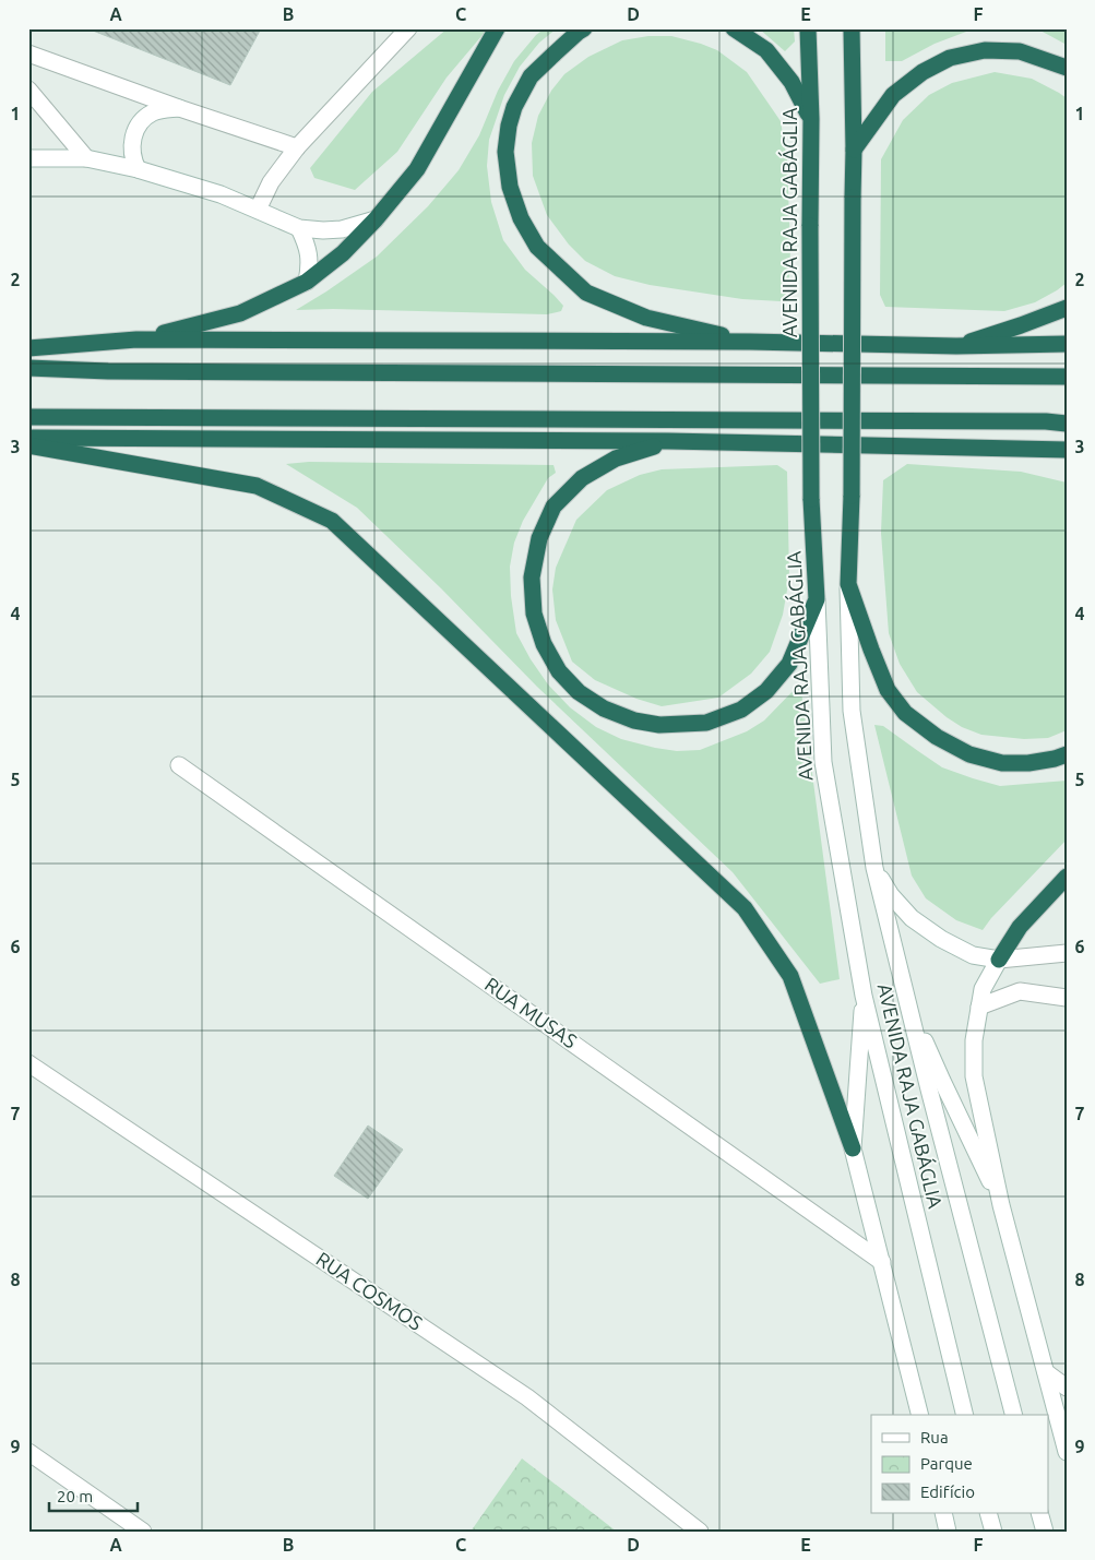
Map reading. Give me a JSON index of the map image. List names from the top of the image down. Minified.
{"streets":{"highway":["AVENIDA RAJA GABÁGLIA"],"street":["RUA MUSAS","RUA COSMOS"]},"legend":["Rua","Parque","Edifício"],"scale_bar":"20 m","grid":{"columns":["A","B","C","D","E","F"],"rows":["1","2","3","4","5","6","7","8","9"]}}
